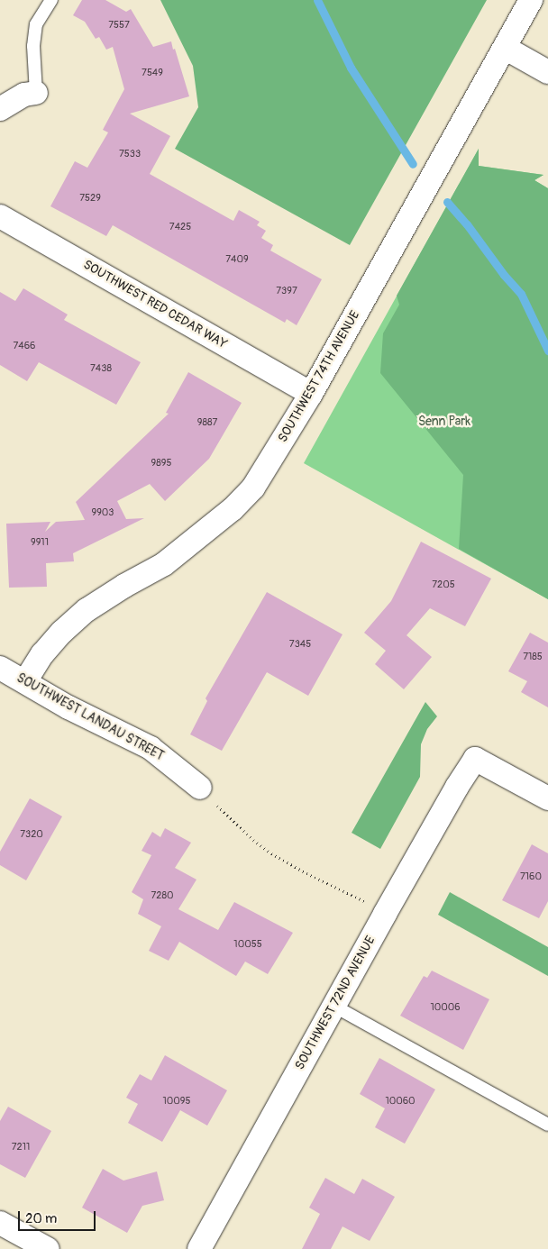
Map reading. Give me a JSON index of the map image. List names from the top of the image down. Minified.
{"streets":{"street":["SOUTHWEST RED CEDAR WAY","SOUTHWEST 74TH AVENUE","SOUTHWEST LANDAU STREET","SOUTHWEST 72ND AVENUE"]},"crossings":[["SOUTHWEST RED CEDAR WAY","SOUTHWEST 74TH AVENUE"],["SOUTHWEST 74TH AVENUE","SOUTHWEST LANDAU STREET"]],"parks":["Senn Park"],"house_numbers":["7557","7549","7533","7529","7425","7409","7397","7466","7438","9887","9895","9903","9911","7205","7345","7185","7320","7160","7280","10055","10006","10095","10060","7211"],"scale_bar":"20 m"}
